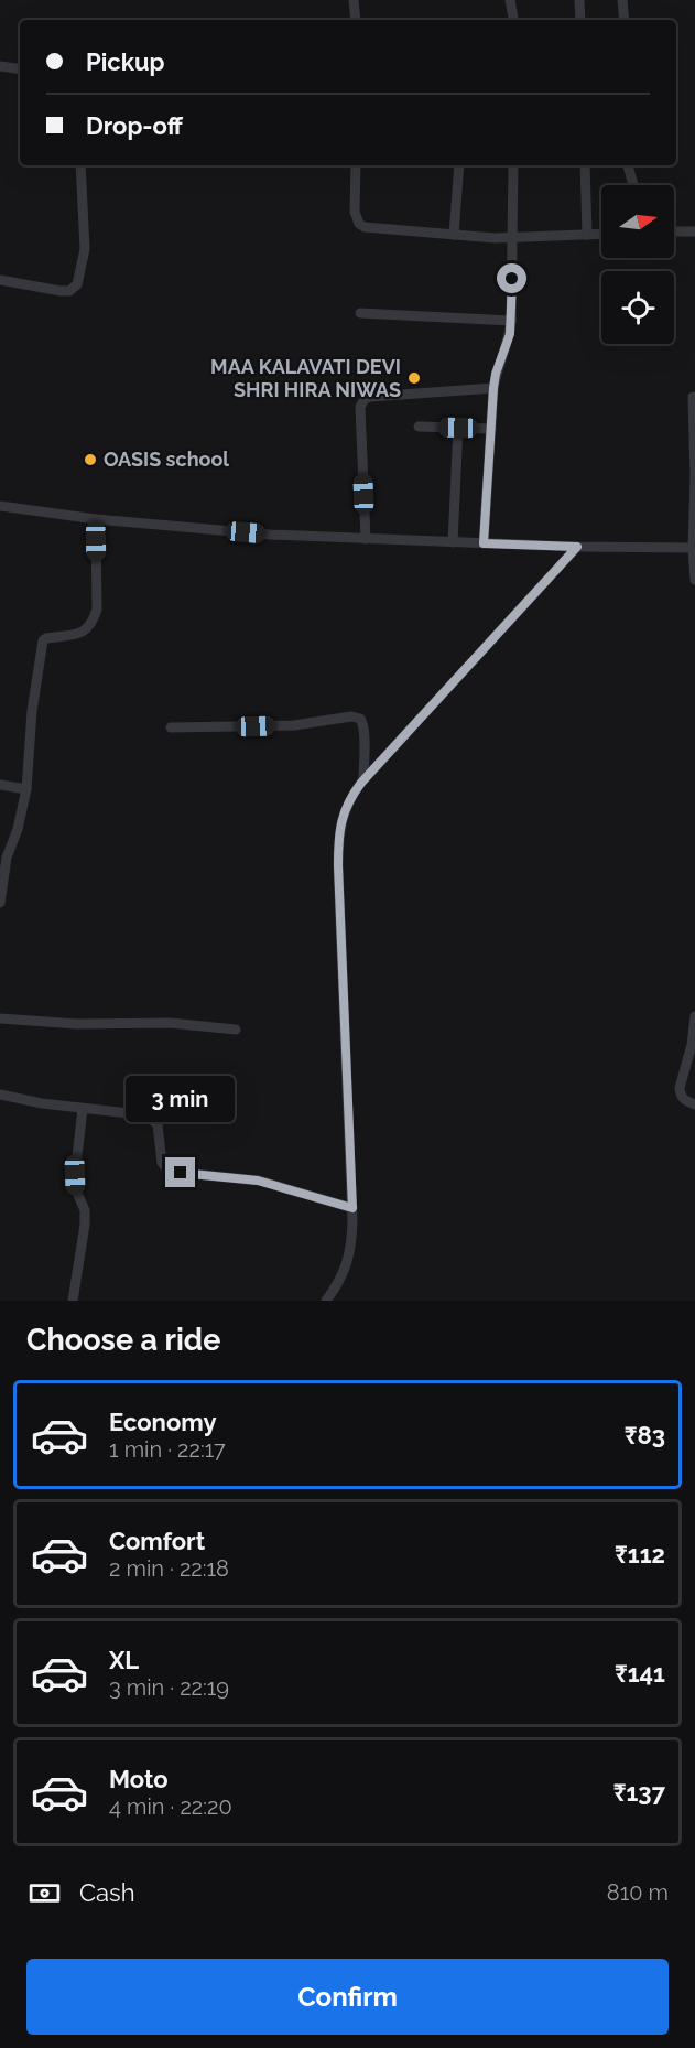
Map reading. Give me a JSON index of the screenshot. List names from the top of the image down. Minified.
{"places":["MAA KALAVATI DEVI SHRI HIRA NIWAS","OASIS school"],"north":"right","page":{"banner":["Pickup","Drop-off"],"bubble":"3 min","heading":"Choose a ride","list":[{"name":"Economy","note":"1 min · 22:17","value":"₹83"},{"name":"Comfort","note":"2 min · 22:18","value":"₹112"},{"name":"XL","note":"3 min · 22:19","value":"₹141"},{"name":"Moto","note":"4 min · 22:20","value":"₹137"}],"pay":["Cash","810 m"],"buttons":"Confirm"}}
